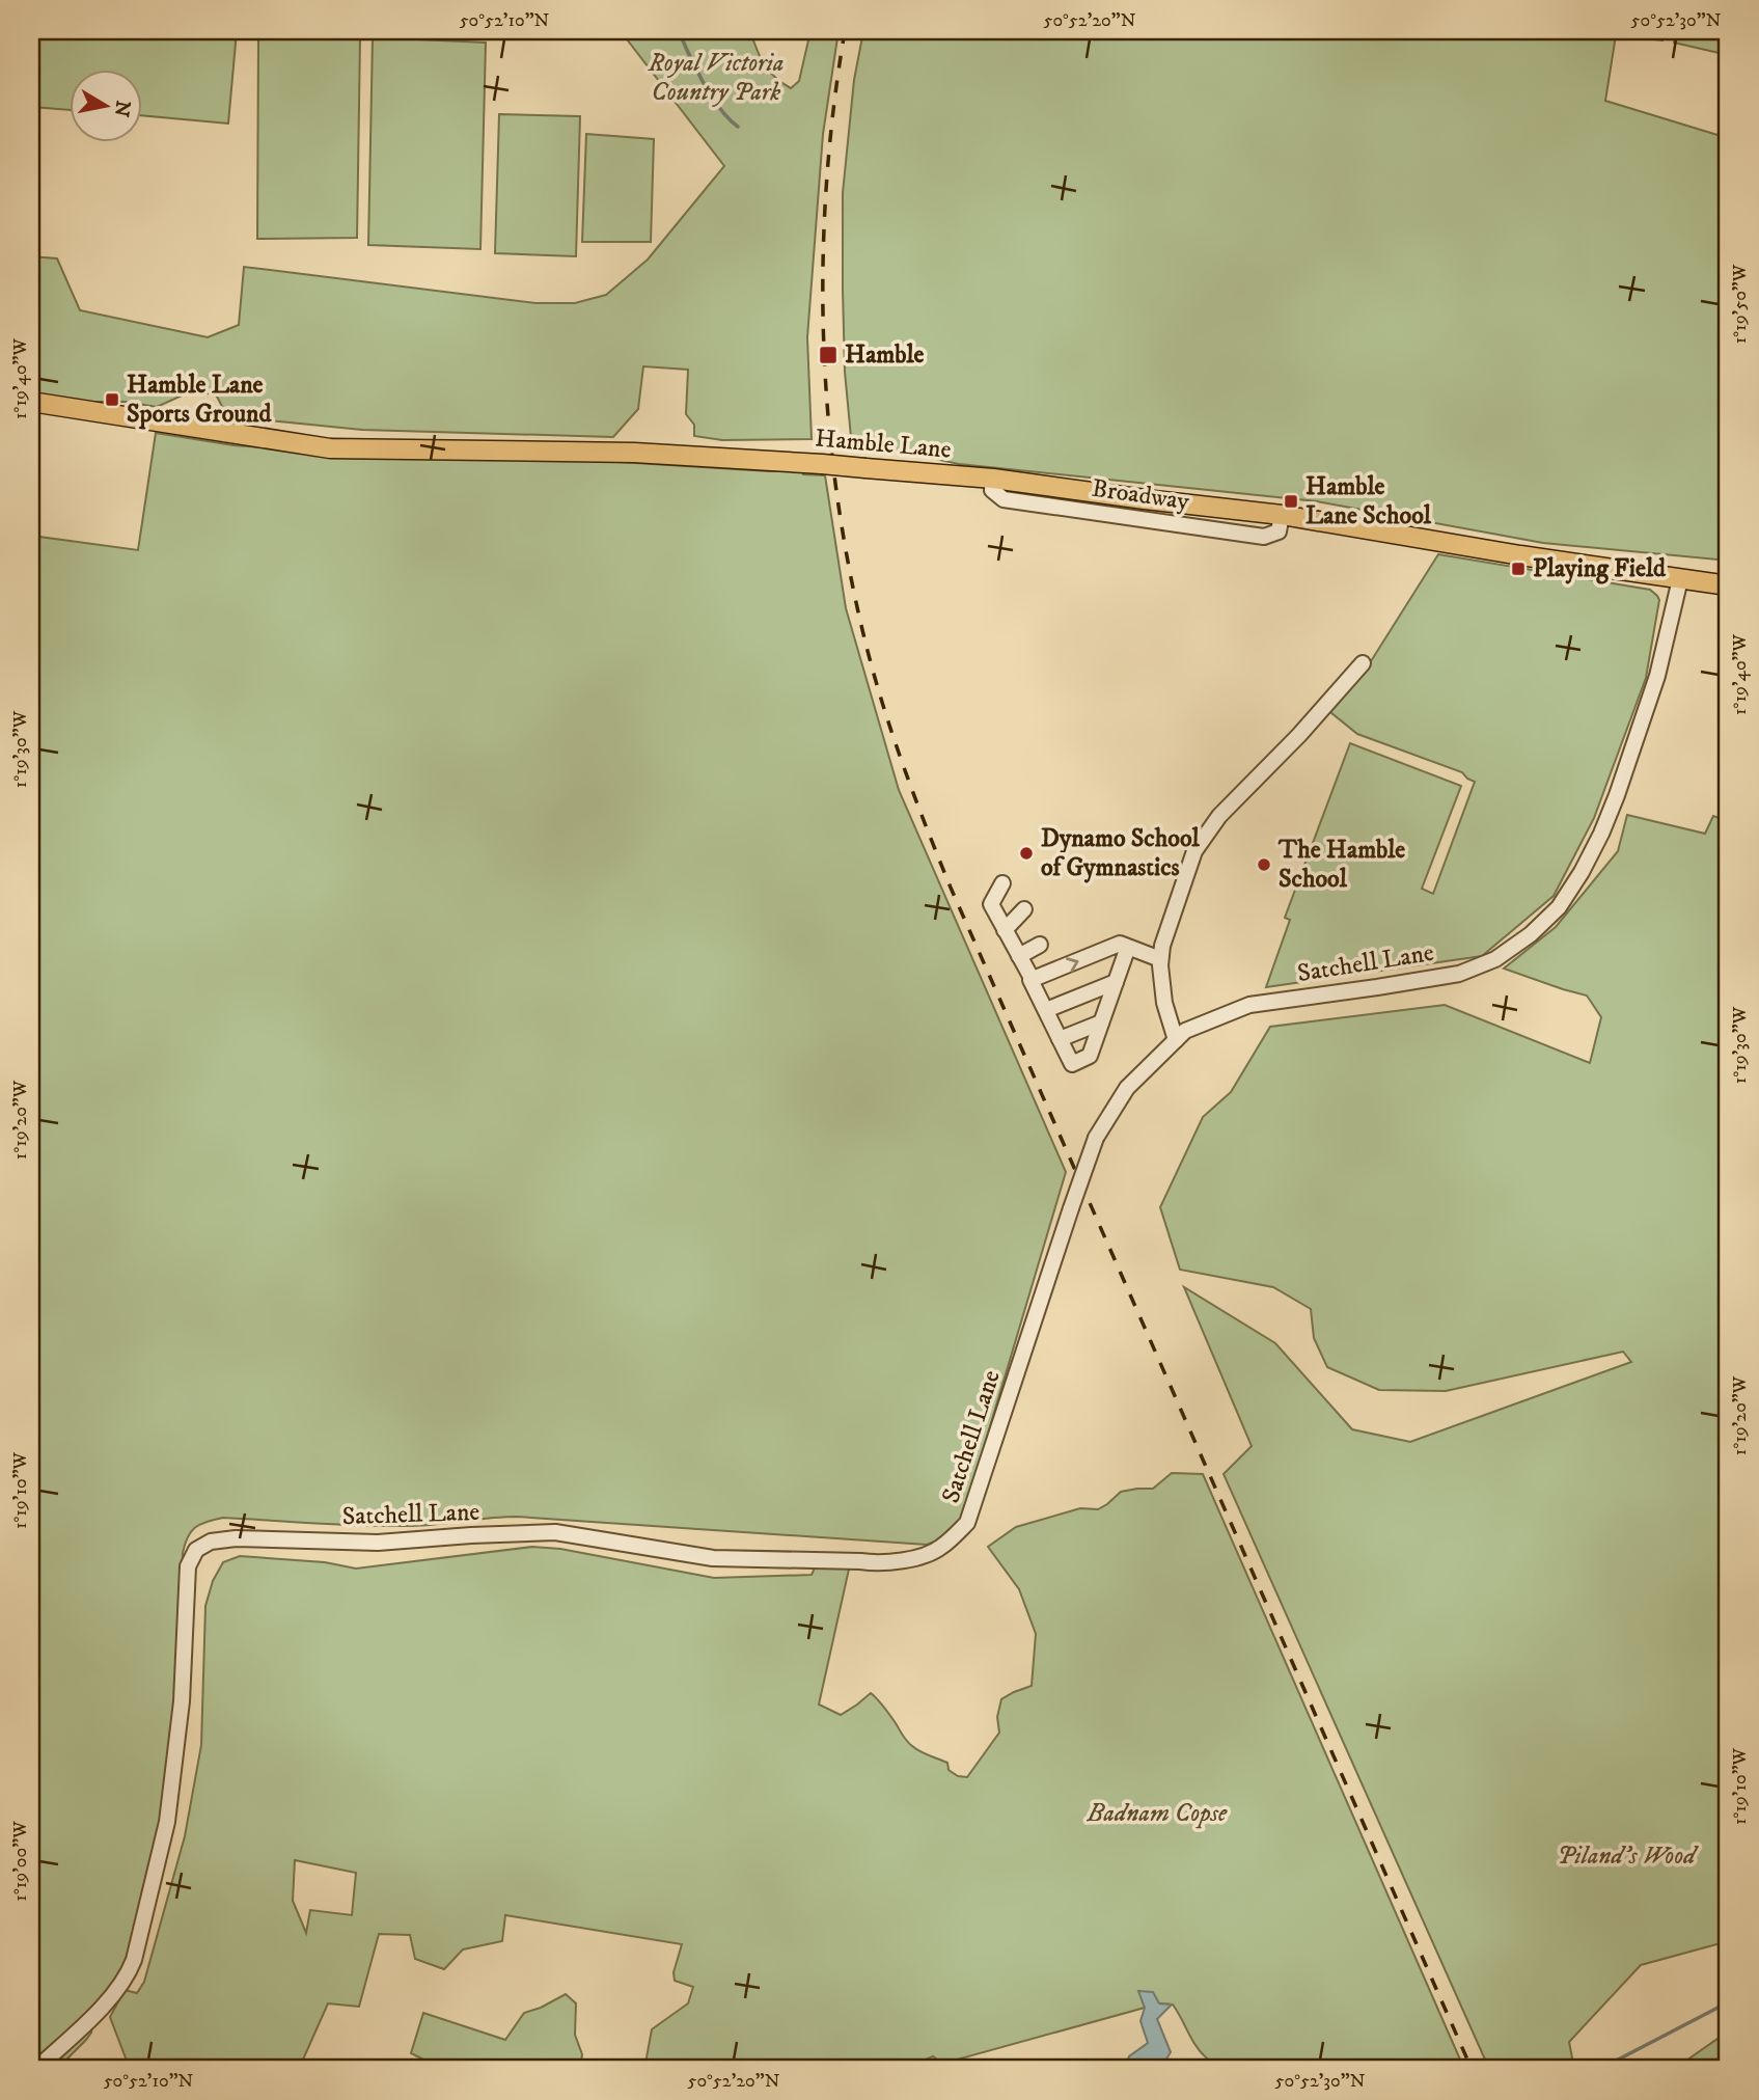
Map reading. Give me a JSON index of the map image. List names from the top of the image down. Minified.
{"streets":{"main road":["Hamble Lane"],"street":["Satchell Lane"]},"crossings":[["Hamble Lane","Satchell Lane"]],"parks":["Royal Victoria Country Park","Badnam Copse","Piland's Wood"],"places":{"transit":["Hamble","Hamble Lane Sports Ground","Hamble Lane School","Playing Field"],"other":["Dynamo School of Gymnastics","The Hamble School"]},"north":"right","coordinates":["50°52'10\"N","50°52'20\"N","50°52'30\"N","1°19'50\"W","1°19'40\"W","1°19'30\"W","1°19'20\"W","1°19'10\"W","1°19'00\"W"]}
